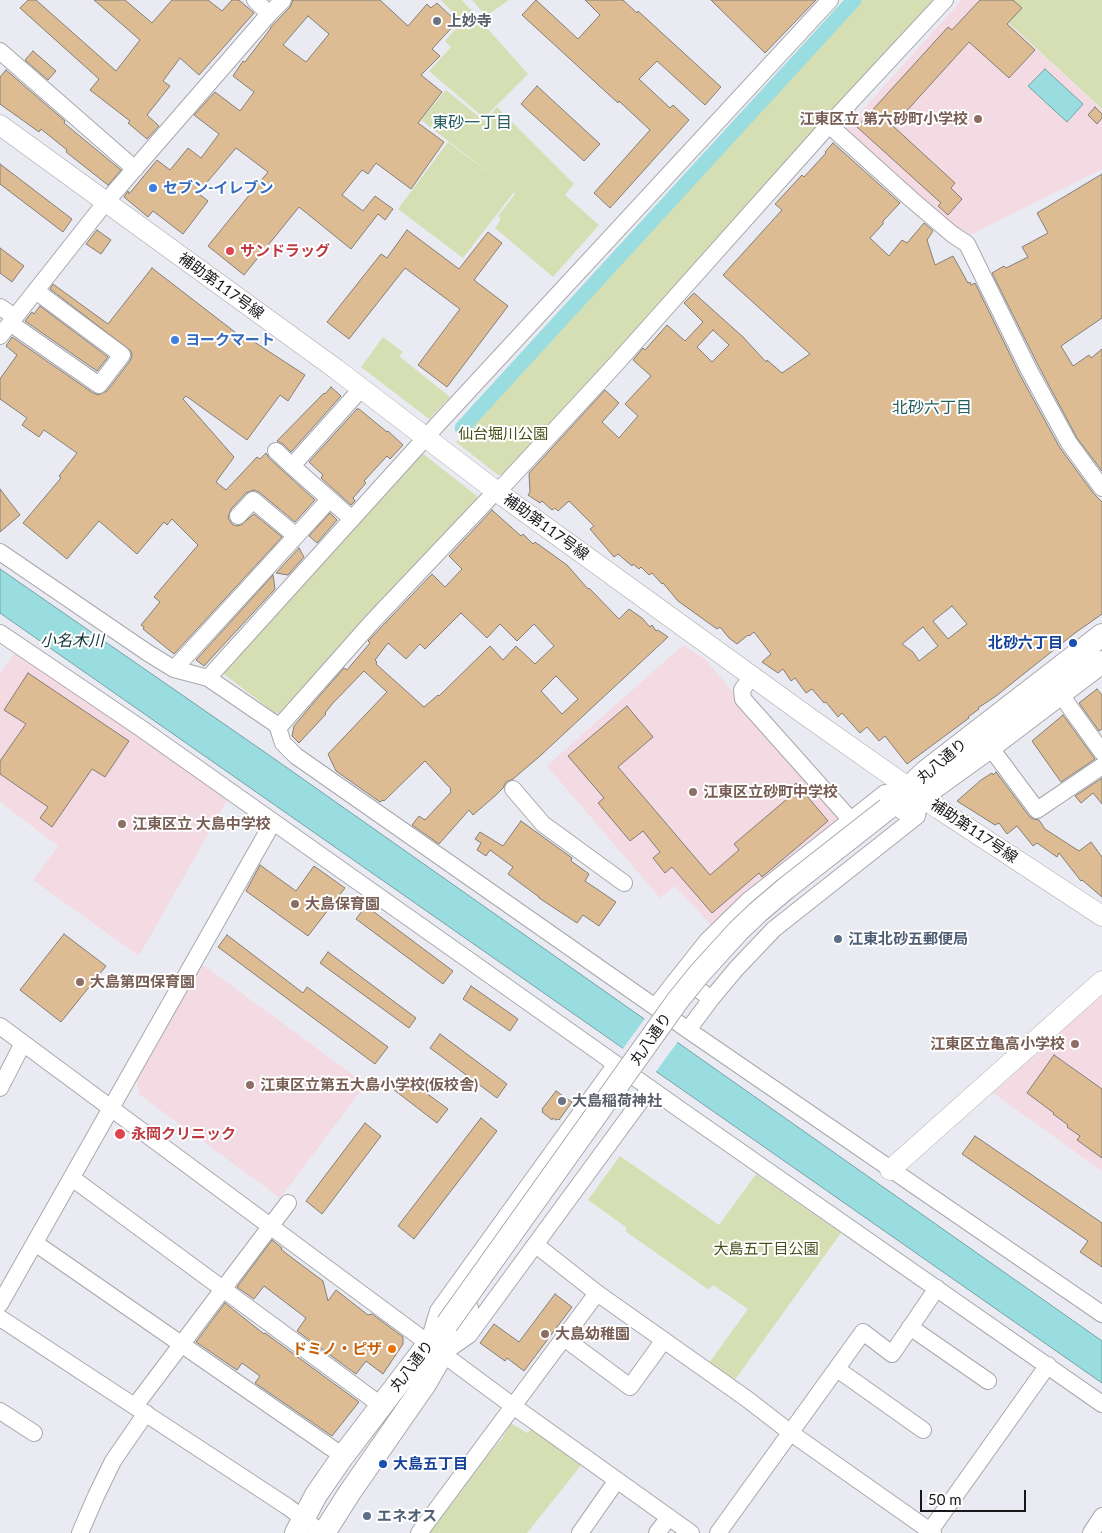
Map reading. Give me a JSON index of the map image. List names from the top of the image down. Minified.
{"streets":{"main road":["丸八通り"],"street":["補助第117号線"]},"crossings":[["補助第117号線","丸八通り"]],"districts":["東砂一丁目","北砂六丁目"],"water":["小名木川"],"parks":["仙台堀川公園","大島五丁目公園"],"places":["上妙寺","江東区立 第六砂町小学校","セブン-イレブン","サンドラッグ","ヨークマート","北砂六丁目","江東区立砂町中学校","江東区立 大島中学校","大島保育園","江東北砂五郵便局","大島第四保育園","江東区立亀高小学校","江東区立第五大島小学校(仮校舎)","大島稲荷神社","永岡クリニック","大島幼稚園","ドミノ・ピザ","大島五丁目","エネオス"],"scale_bar":"50 m"}
